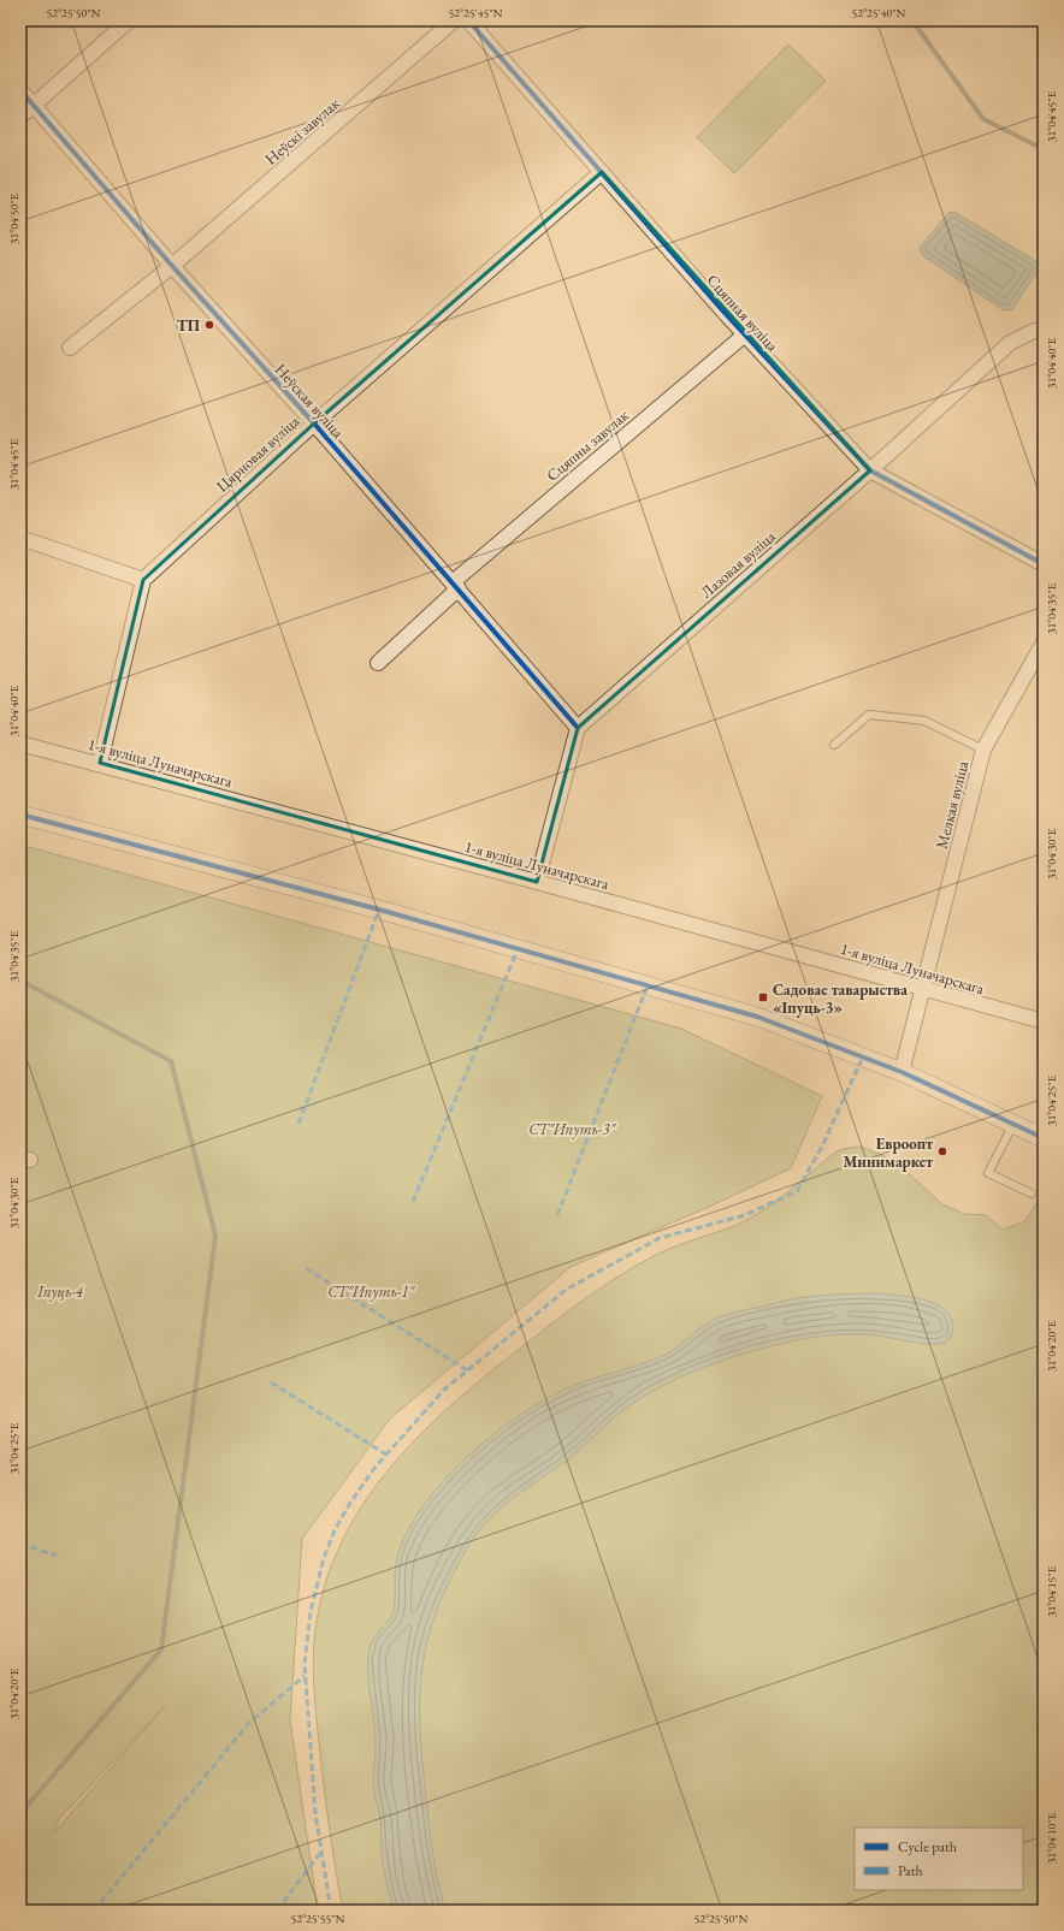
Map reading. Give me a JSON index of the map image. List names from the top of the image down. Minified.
{"streets":{"street":["Неўскі завулак","Сцяпная вуліца","Неўская вуліца","Сцяпны завулак","Цярновая вуліца","Лазовая вуліца","1-я вуліца Луначарскага","Мелкая вуліца"]},"crossings":[["Неўскі завулак","Неўская вуліца"],["Сцяпная вуліца","Сцяпны завулак"],["Сцяпная вуліца","Цярновая вуліца"],["Сцяпная вуліца","Лазовая вуліца"],["Неўская вуліца","Сцяпны завулак"],["Неўская вуліца","Цярновая вуліца"],["Неўская вуліца","Лазовая вуліца"],["1-я вуліца Луначарскага","Мелкая вуліца"]],"parks":["СТ\"Ипуть-3\"","Іпуць-4","СТ\"Ипуть-1\""],"places":{"other":["ТП","Евроопт Минимаркет"],"transit":["Садовае таварыства «Іпуць-3»"]},"legend":["Cycle path","Path"],"coordinates":["52°25'50\"N","52°25'45\"N","52°25'40\"N","31°04'45\"E","31°04'50\"E","31°04'40\"E","31°04'35\"E","31°04'30\"E","31°04'25\"E","31°04'20\"E","31°04'15\"E","31°04'10\"E","52°25'55\"N"]}
